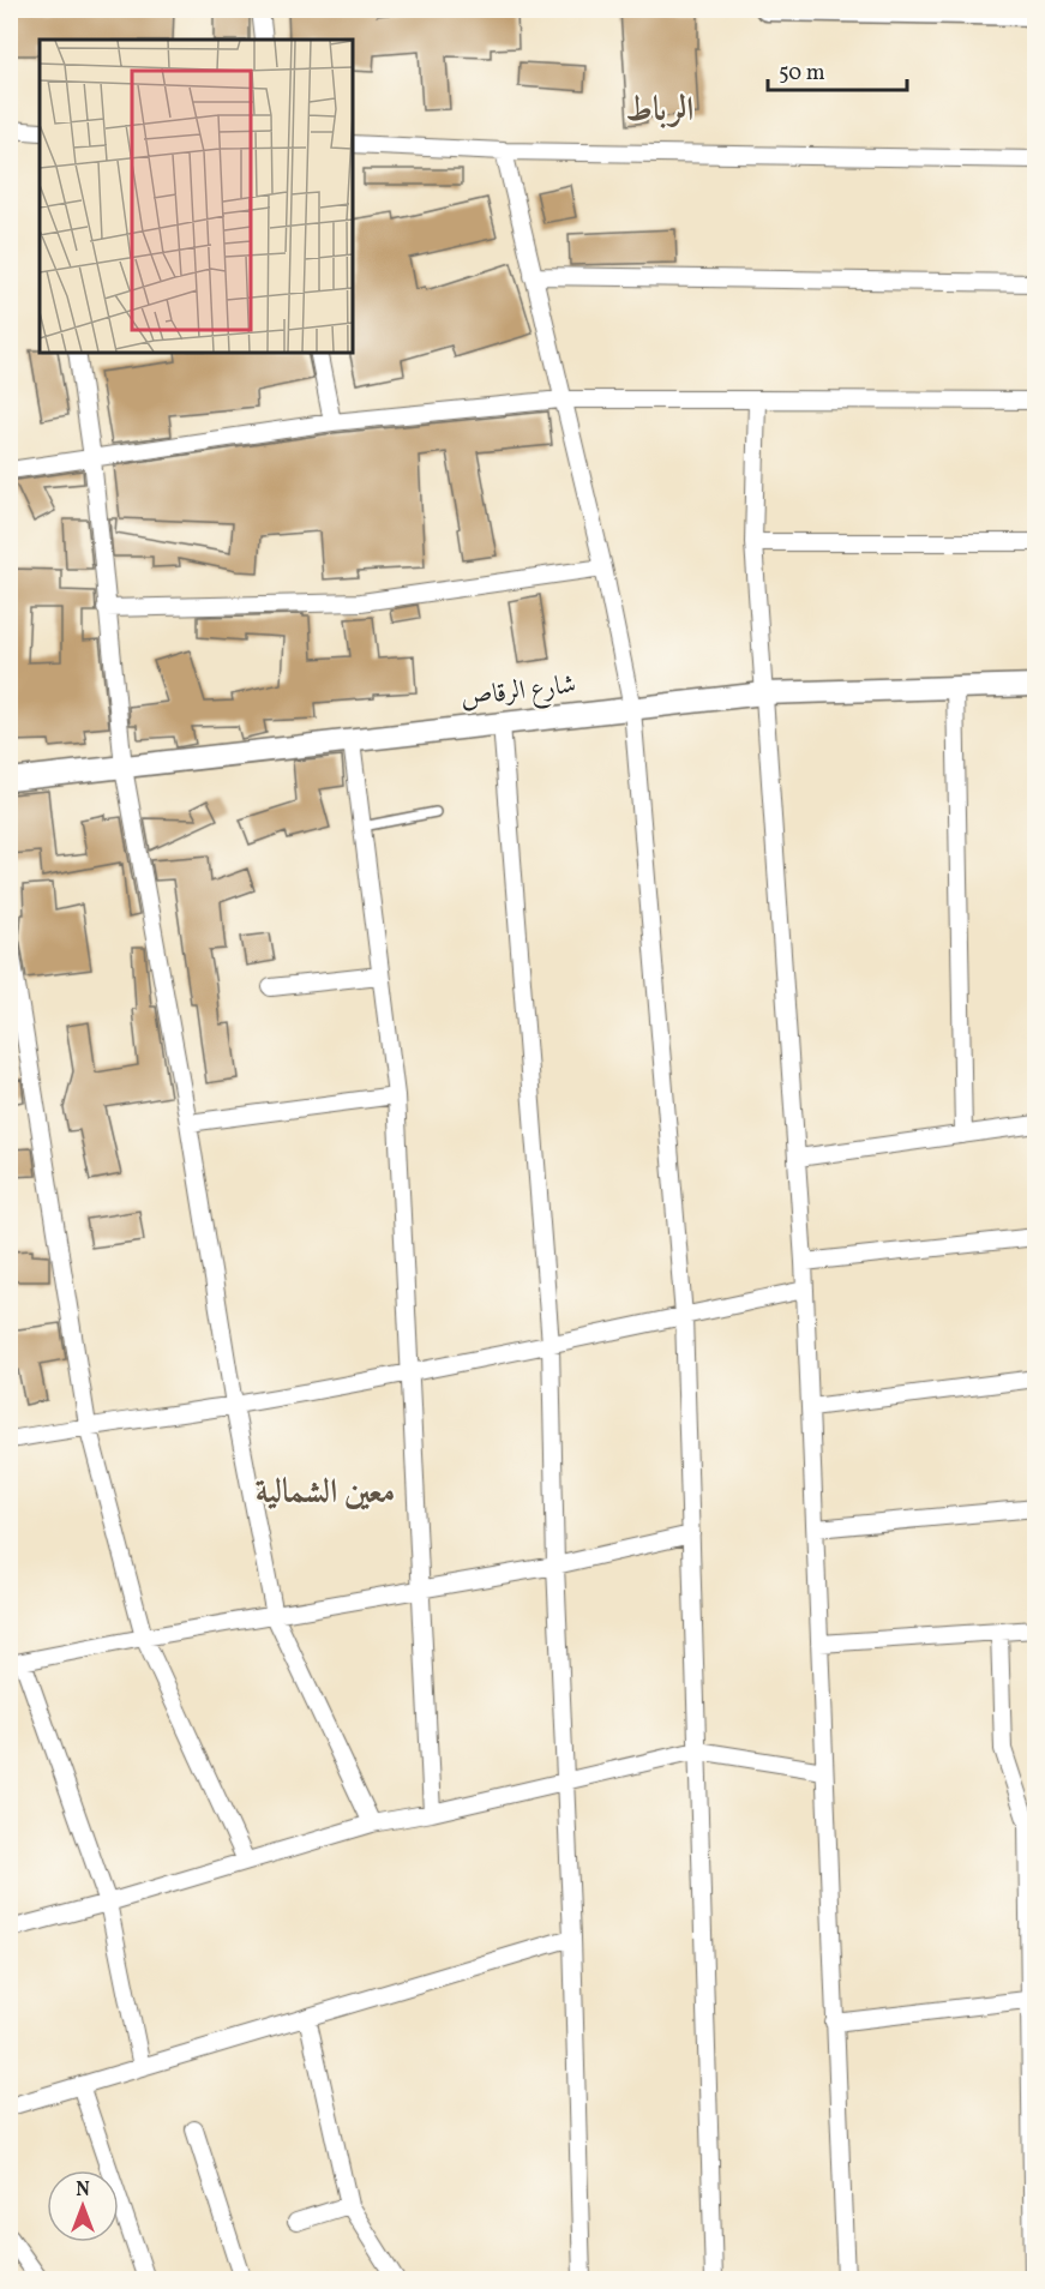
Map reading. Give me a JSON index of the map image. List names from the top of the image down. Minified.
{"streets":{"street":["شارع الرقاص"]},"districts":["الرباط","معين الشمالية"],"scale_bar":"50 m","north":"top"}
